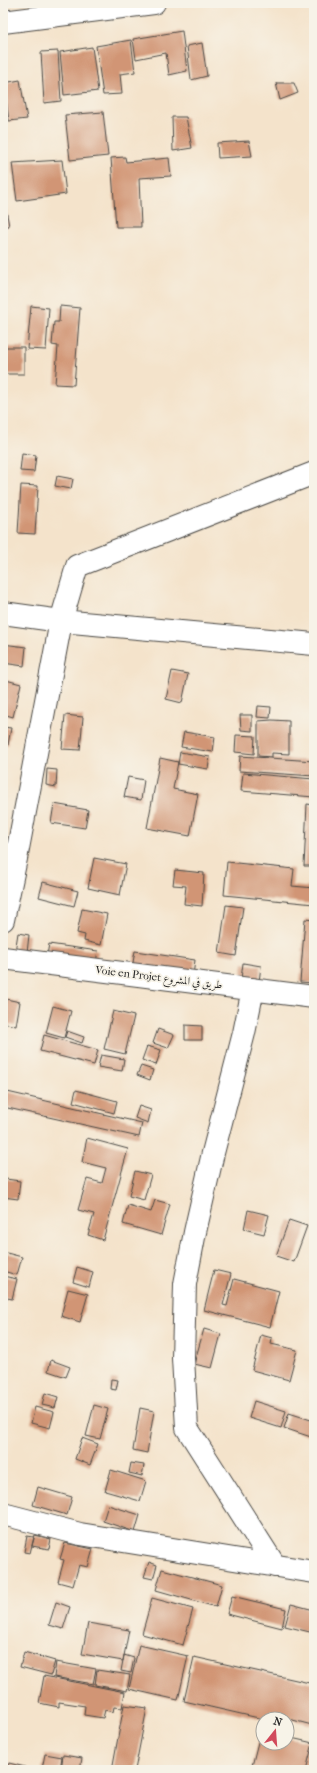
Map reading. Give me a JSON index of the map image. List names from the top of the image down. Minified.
{"streets":{"street":["Voie en Projet طريق في المشروع"]},"north":"top"}
